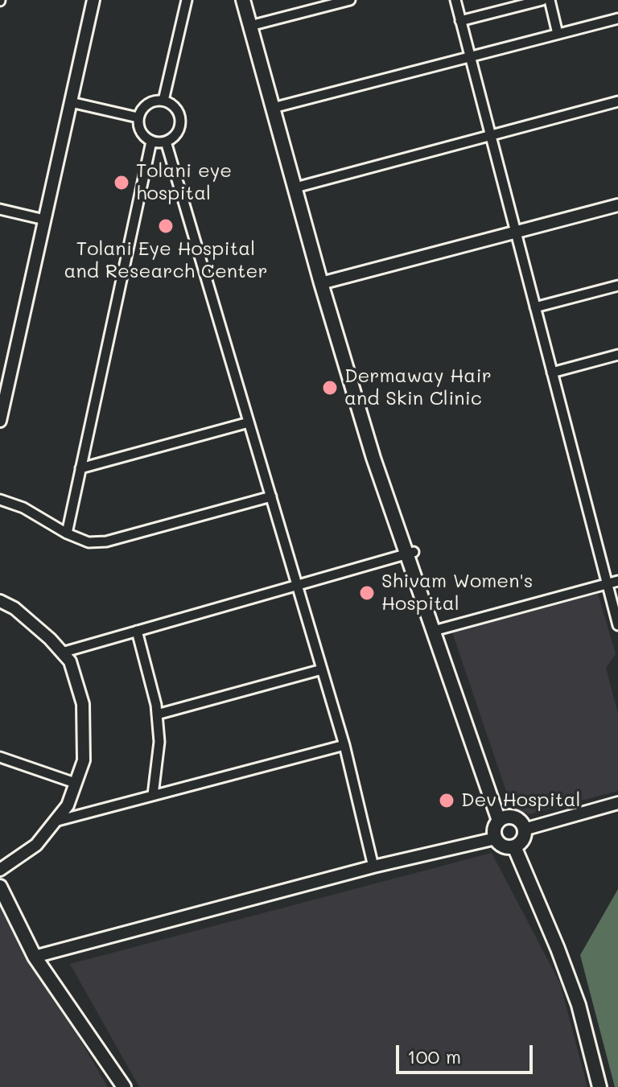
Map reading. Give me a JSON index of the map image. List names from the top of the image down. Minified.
{"places":["Tolani eye hospital","Tolani Eye Hospital and Research Center","Dermaway Hair and Skin Clinic","Shivam Women's Hospital","Dev Hospital"],"scale_bar":"100 m"}
